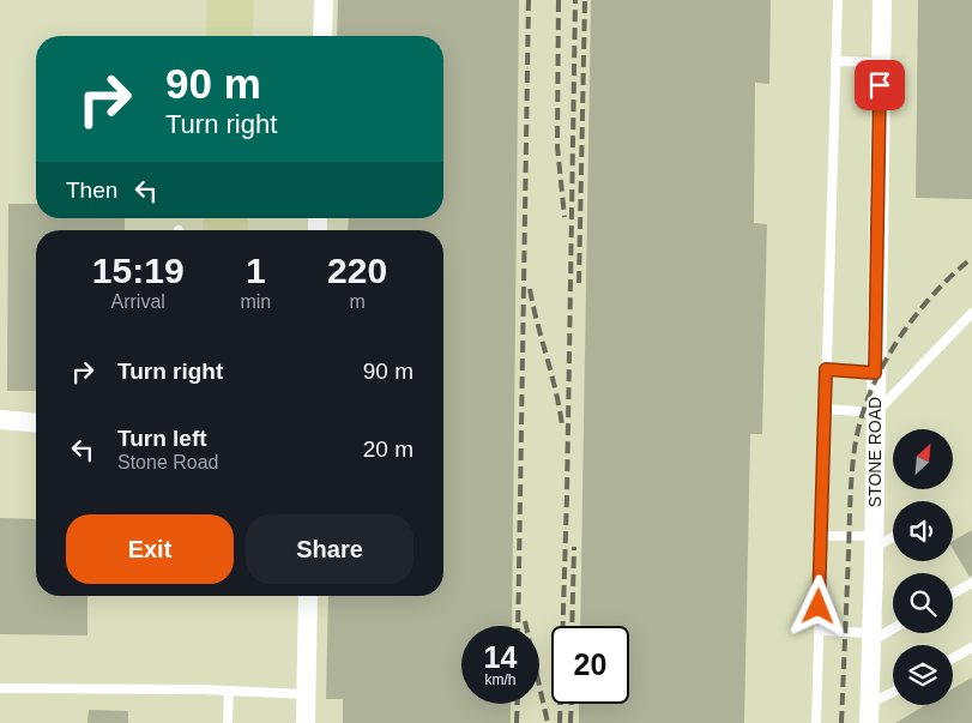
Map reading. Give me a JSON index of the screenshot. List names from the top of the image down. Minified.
{"streets":{"street":["STONE ROAD"]},"north":"top right","page":{"turn":["90 m","Turn right"],"then":"Then","eta":["15:19","Arrival","1","min","220","m"],"list":[{"name":"Turn right","value":"90 m"},{"name":"Turn left","note":"Stone Road","value":"20 m"}],"buttons":["Exit","Share"],"speed":"14 km/h","limit":"20"}}
